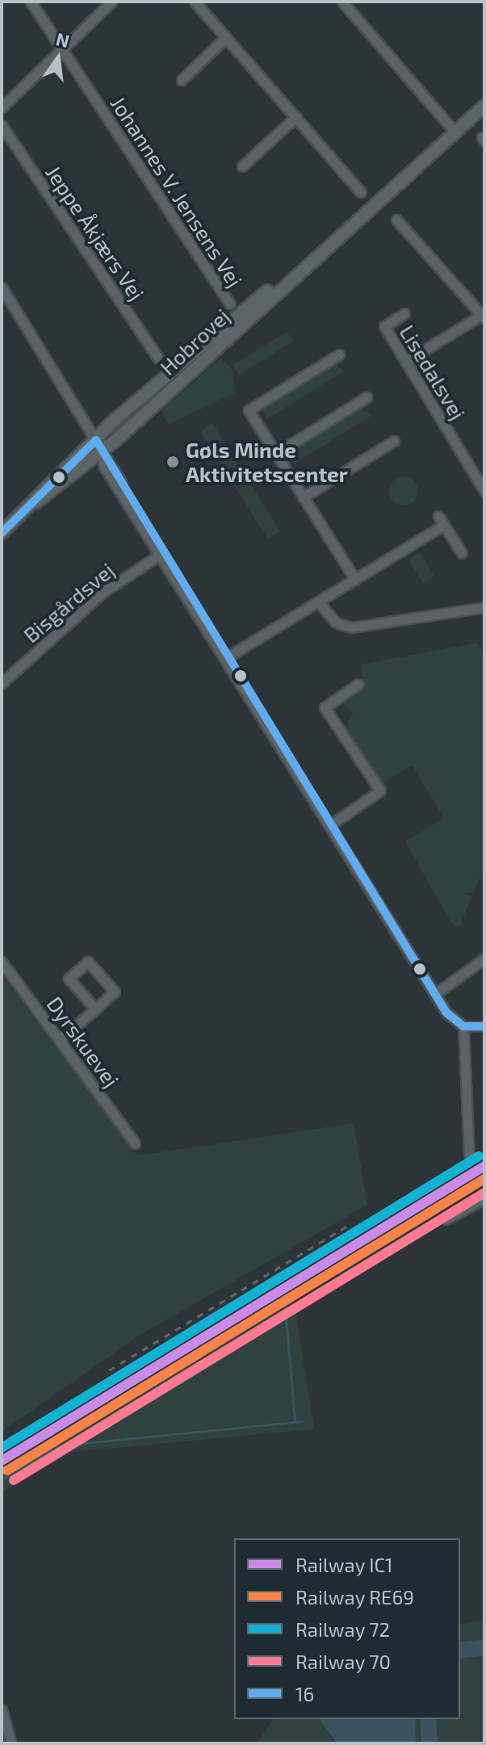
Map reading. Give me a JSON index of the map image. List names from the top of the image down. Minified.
{"streets":{"main road":["Hobrovej"],"street":["Johannes V. Jensens Vej","Jeppe Åkjærs Vej","Lisedalsvej","Bisgårdsvej","Dyrskuevej"]},"places":["Gøls Minde Aktivitetscenter"],"lines":["transit line 16","rail line 72","rail line IC1","rail line RE69","rail line 70"],"legend":["Railway IC1","Railway RE69","Railway 72","Railway 70","16"],"north":"top"}
